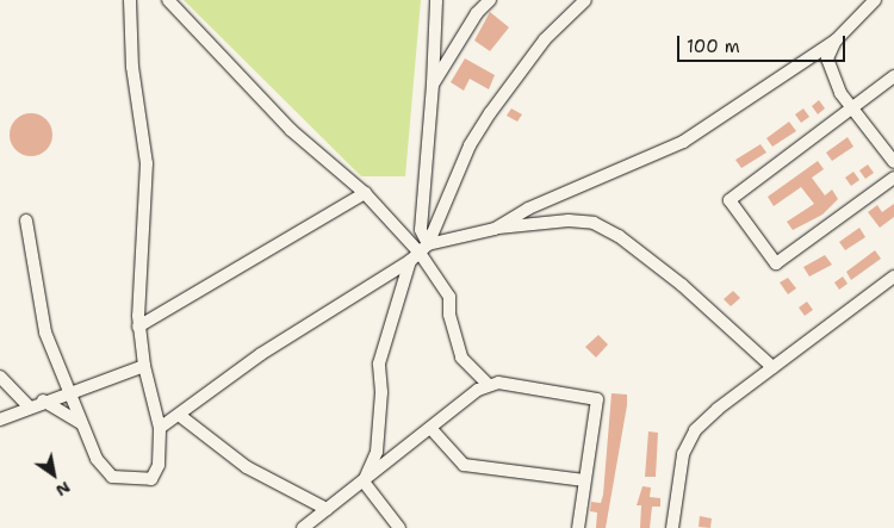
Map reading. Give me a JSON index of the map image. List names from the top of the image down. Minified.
{"scale_bar":"100 m","north":"bottom right"}
